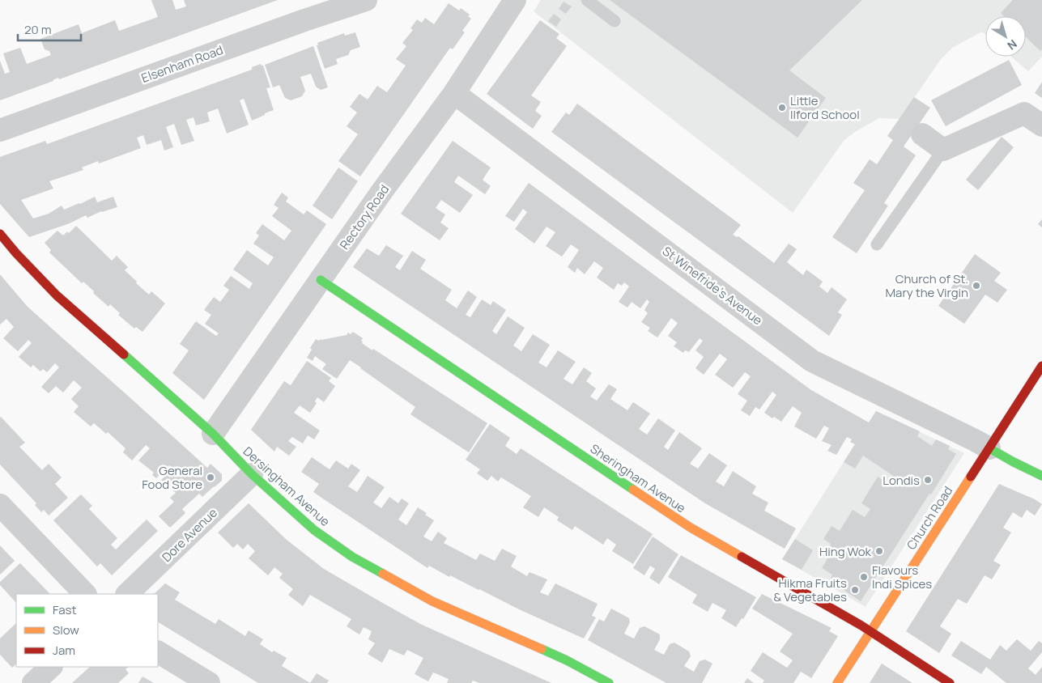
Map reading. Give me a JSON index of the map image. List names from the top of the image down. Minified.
{"streets":{"street":["Elsenham Road","Rectory Road","St Winefride's Avenue","Sheringham Avenue","Dersingham Avenue","Church Road","Dore Avenue"]},"crossings":[["Rectory Road","St Winefride's Avenue"],["Rectory Road","Sheringham Avenue"],["Rectory Road","Dersingham Avenue"],["St Winefride's Avenue","Church Road"],["Sheringham Avenue","Church Road"],["Dersingham Avenue","Dore Avenue"]],"places":["Little Ilford School","Church of St. Mary the Virgin","General Food Store","Londis","Hing Wok","Flavours Indi Spices","Hikma Fruits & Vegetables"],"legend":["Fast","Slow","Jam"],"scale_bar":"20 m","north":"bottom right"}
